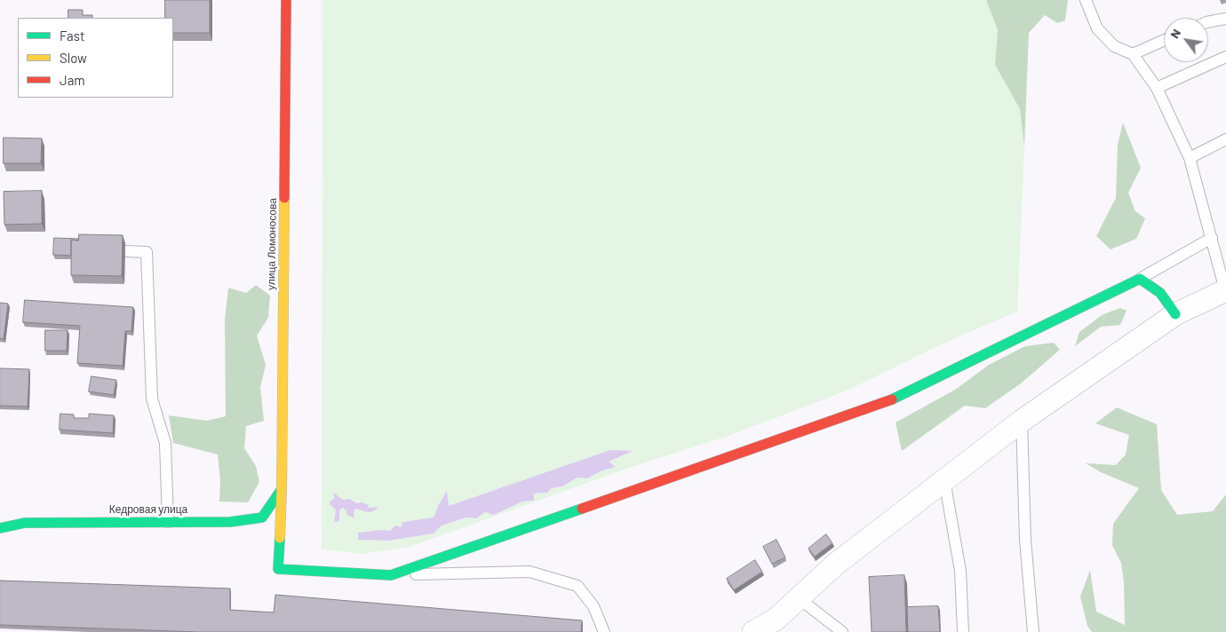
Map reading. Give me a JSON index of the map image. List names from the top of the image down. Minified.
{"streets":{"street":["улица Ломоносова","Кедровая улица"]},"crossings":[["улица Ломоносова","Кедровая улица"]],"legend":["Fast","Slow","Jam"],"north":"top left"}
